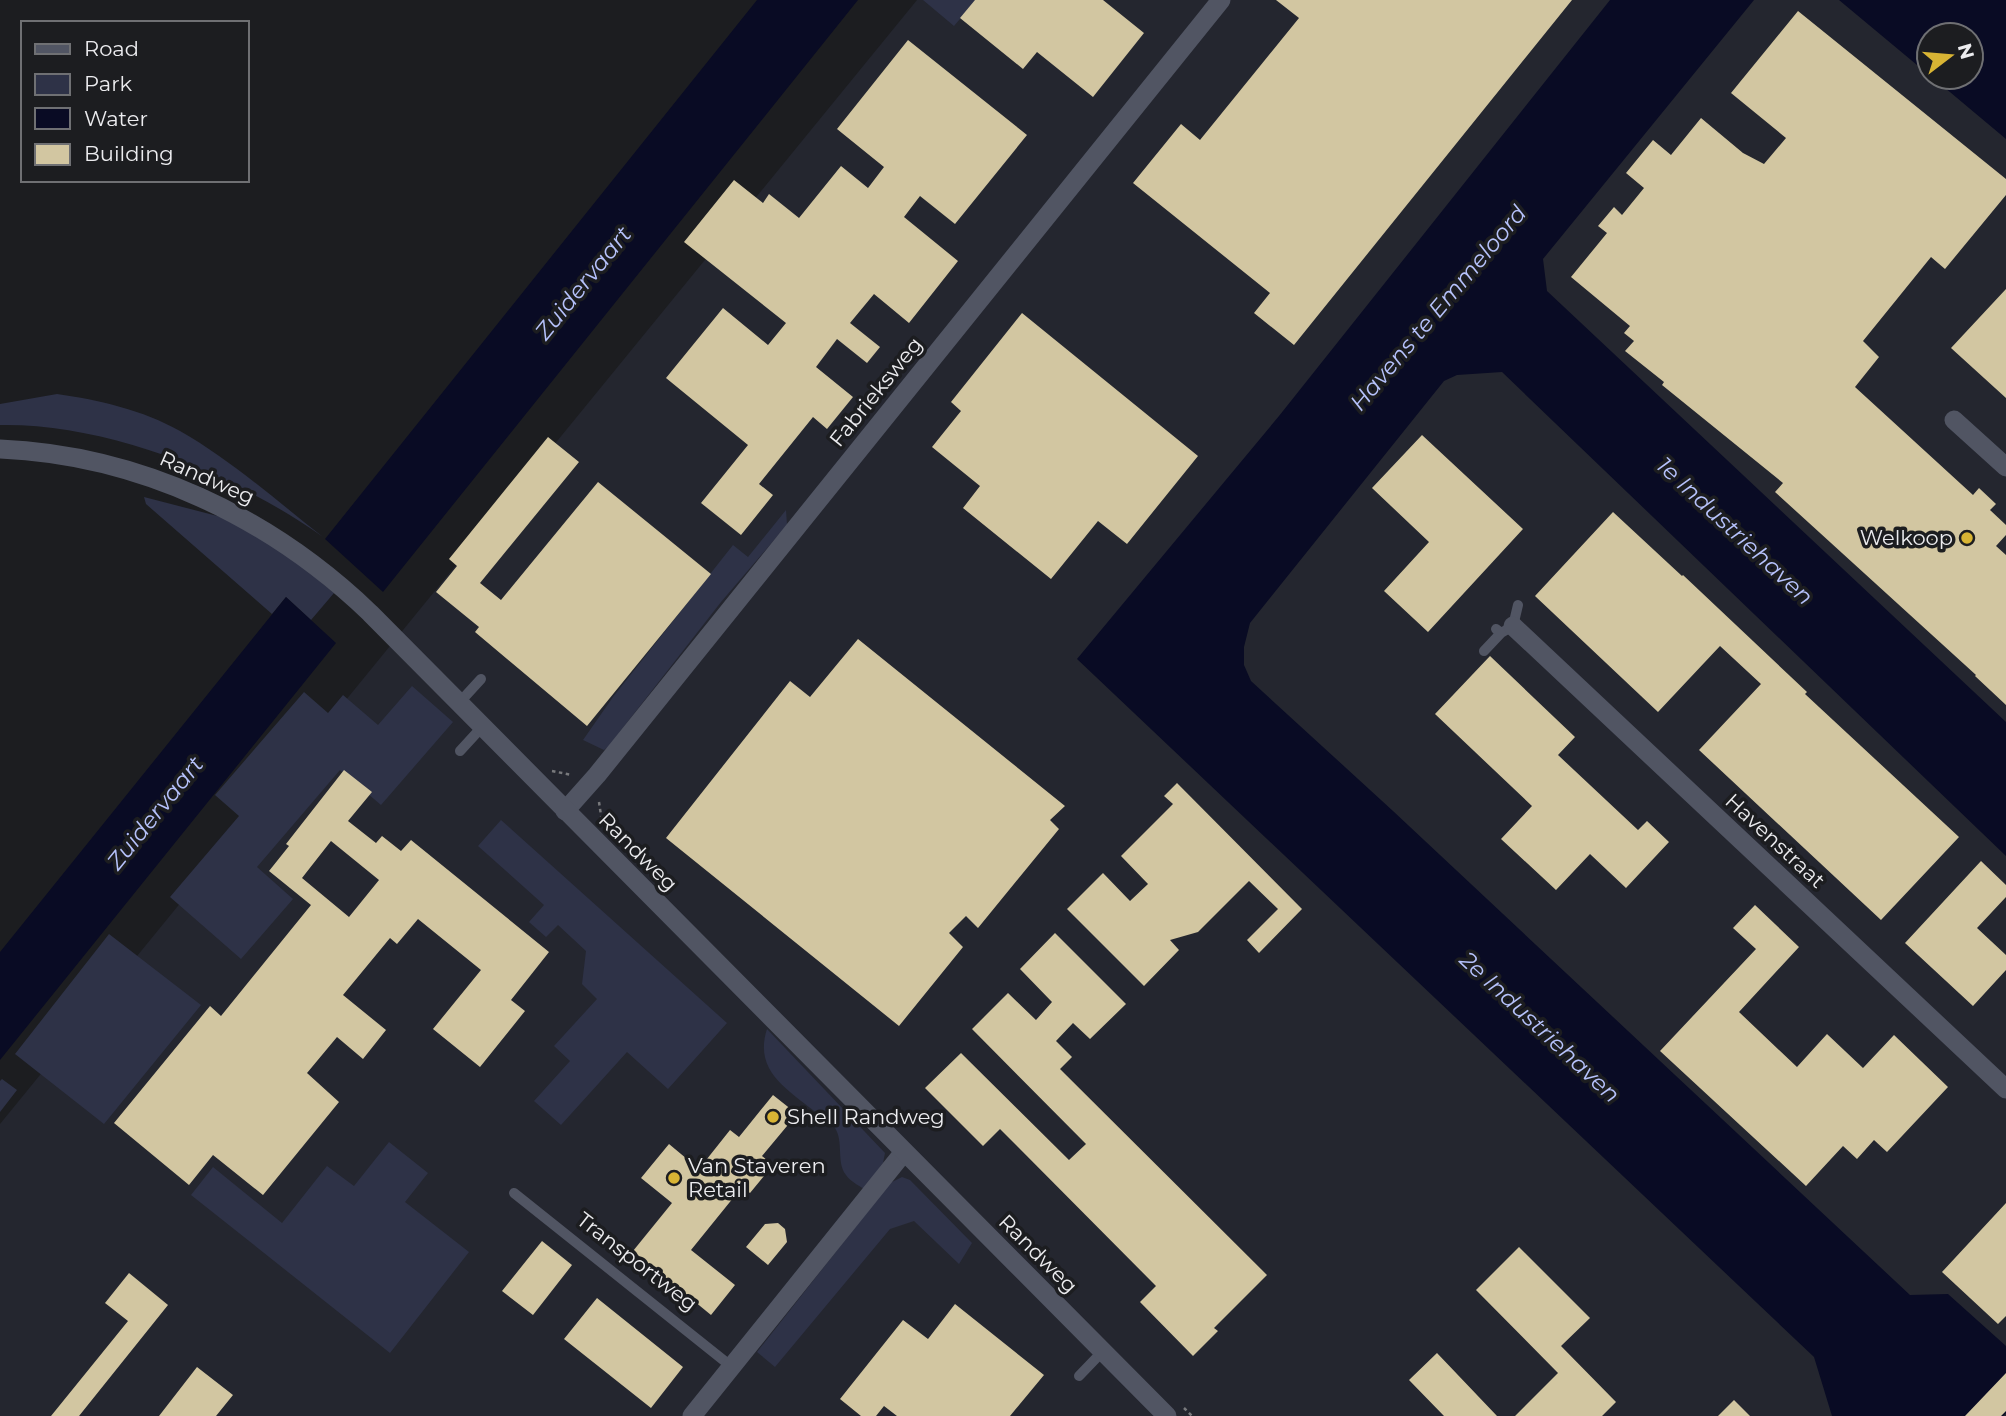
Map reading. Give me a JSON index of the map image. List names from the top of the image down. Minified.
{"streets":{"street":["Fabrieksweg","Randweg","Havenstraat"],"lane":["Transportweg"]},"crossings":[["Fabrieksweg","Randweg"]],"water":["Zuidervaart","Havens te Emmeloord","1e Industriehaven","2e Industriehaven"],"places":["Welkoop","Shell Randweg","Van Staveren Retail"],"legend":["Road","Park","Water","Building"],"north":"right"}
